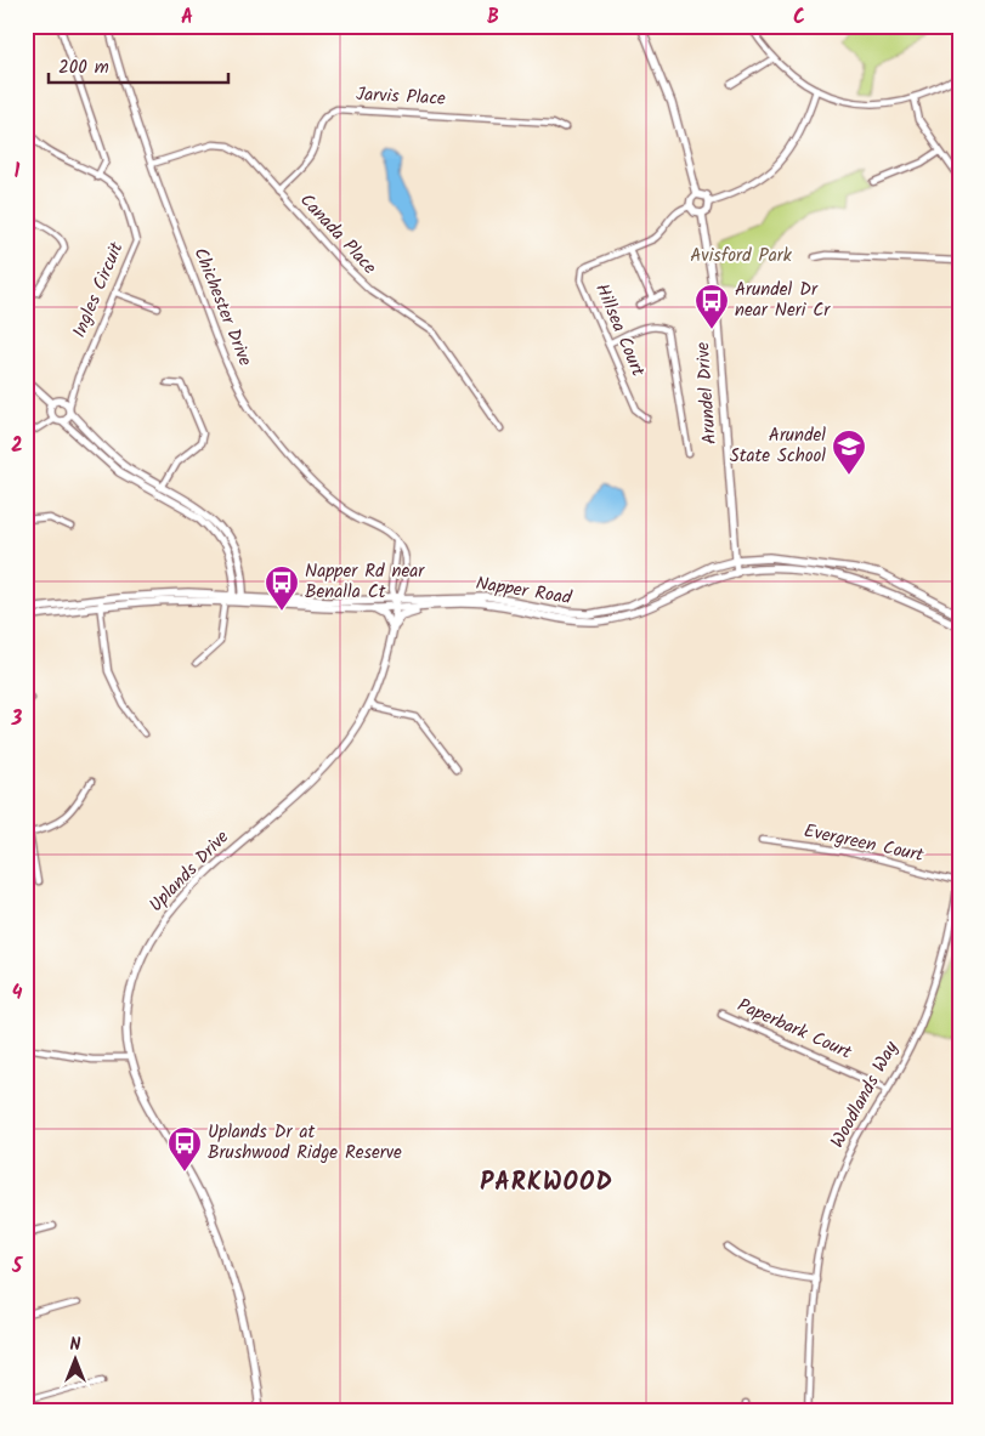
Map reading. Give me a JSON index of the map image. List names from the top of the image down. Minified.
{"streets":{"main road":["Arundel Drive","Napper Road","Uplands Drive"],"street":["Jarvis Place","Canada Place","Ingles Circuit","Chichester Drive","Hillsea Court","Evergreen Court","Paperbark Court","Woodlands Way"]},"crossings":[["Jarvis Place","Canada Place"],["Canada Place","Chichester Drive"],["Chichester Drive","Napper Road"],["Chichester Drive","Uplands Drive"],["Hillsea Court","Arundel Drive"],["Arundel Drive","Napper Road"],["Napper Road","Uplands Drive"],["Evergreen Court","Woodlands Way"],["Paperbark Court","Woodlands Way"]],"districts":["PARKWOOD"],"parks":["Avisford Park"],"places":{"bus stop":["Arundel Dr near Neri Cr","Napper Rd near Benalla Ct","Uplands Dr at Brushwood Ridge Reserve"],"school or university":["Arundel State School"]},"scale_bar":"200 m","north":"top","grid":{"columns":["A","B","C"],"rows":["1","2","3","4","5"]}}
